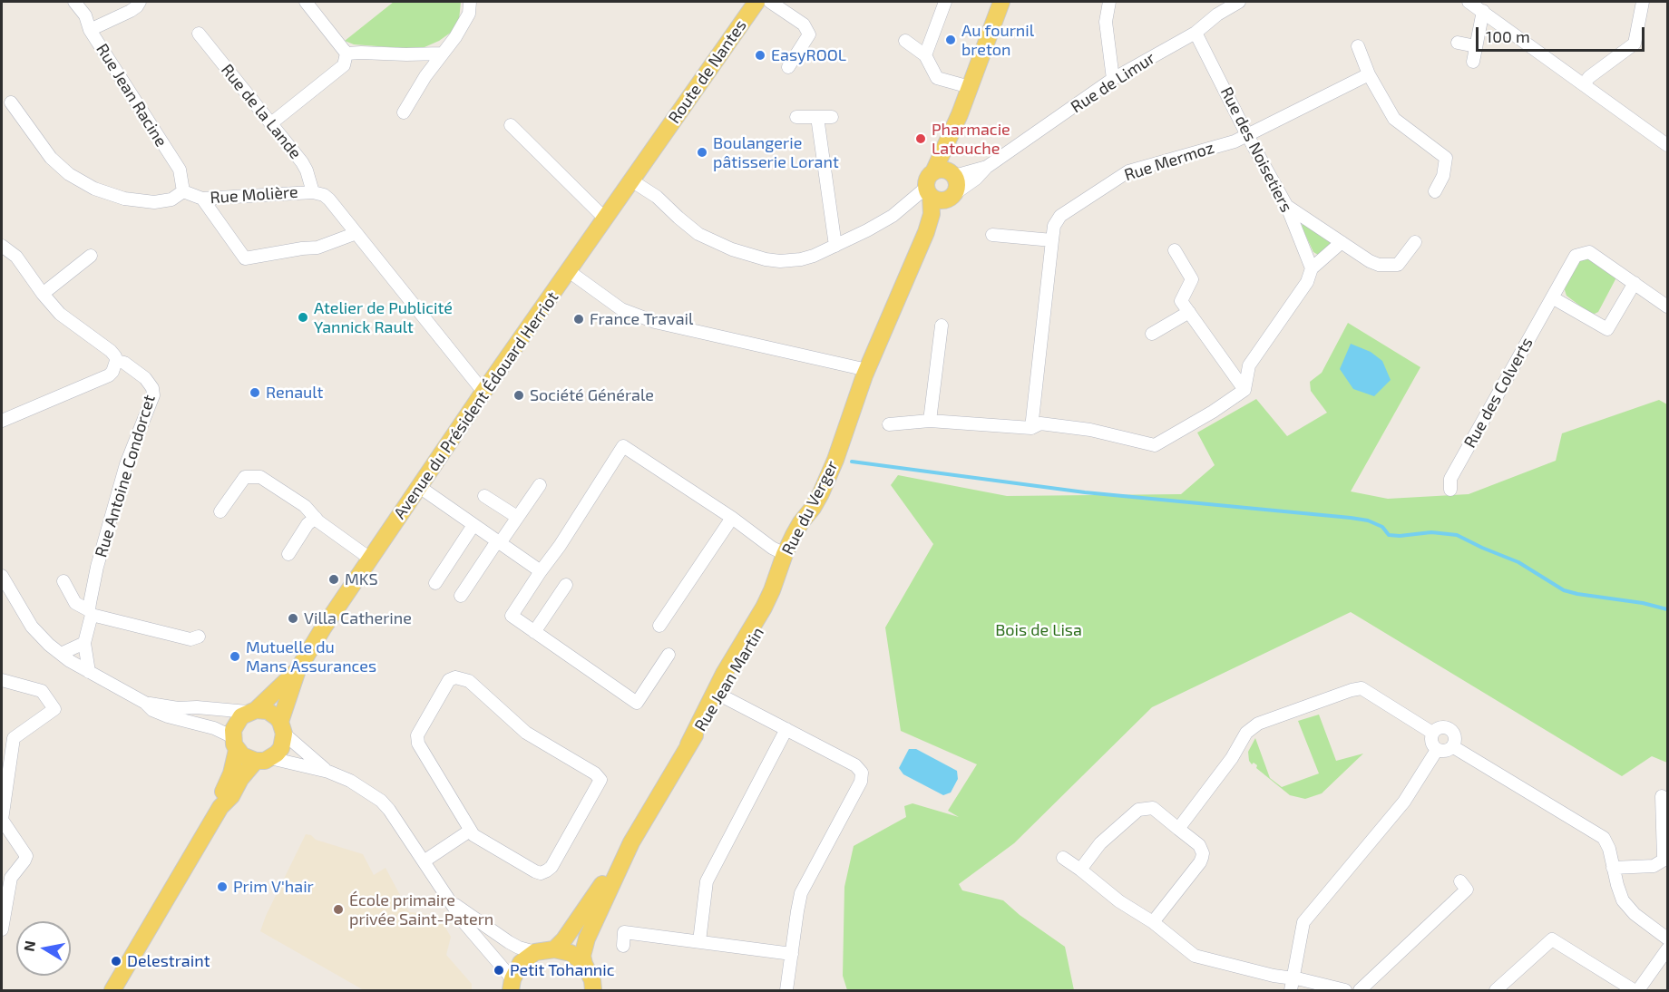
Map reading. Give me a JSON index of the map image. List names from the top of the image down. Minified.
{"streets":{"main road":["Route de Nantes","Avenue du Président Édouard Herriot","Rue du Verger","Rue Jean Martin"],"street":["Rue de Limur","Rue Jean Racine","Rue de la Lande","Rue des Noisetiers","Rue Mermoz","Rue Molière","Rue des Colverts","Rue Antoine Condorcet"]},"crossings":[["Route de Nantes","Avenue du Président Édouard Herriot"],["Rue de Limur","Rue des Noisetiers"],["Rue de Limur","Rue du Verger"],["Rue Jean Racine","Rue Molière"],["Rue de la Lande","Rue Molière"],["Rue des Noisetiers","Rue Mermoz"],["Rue du Verger","Rue Jean Martin"]],"parks":["Bois de Lisa"],"places":["Au fournil breton","EasyROOL","Pharmacie Latouche","Boulangerie pâtisserie Lorant","Atelier de Publicité Yannick Rault","France Travail","Renault","Société Générale","MKS","Villa Catherine","Mutuelle du Mans Assurances","Prim V'hair","École primaire privée Saint-Patern","Delestraint","Petit Tohannic"],"scale_bar":"100 m","north":"left"}
